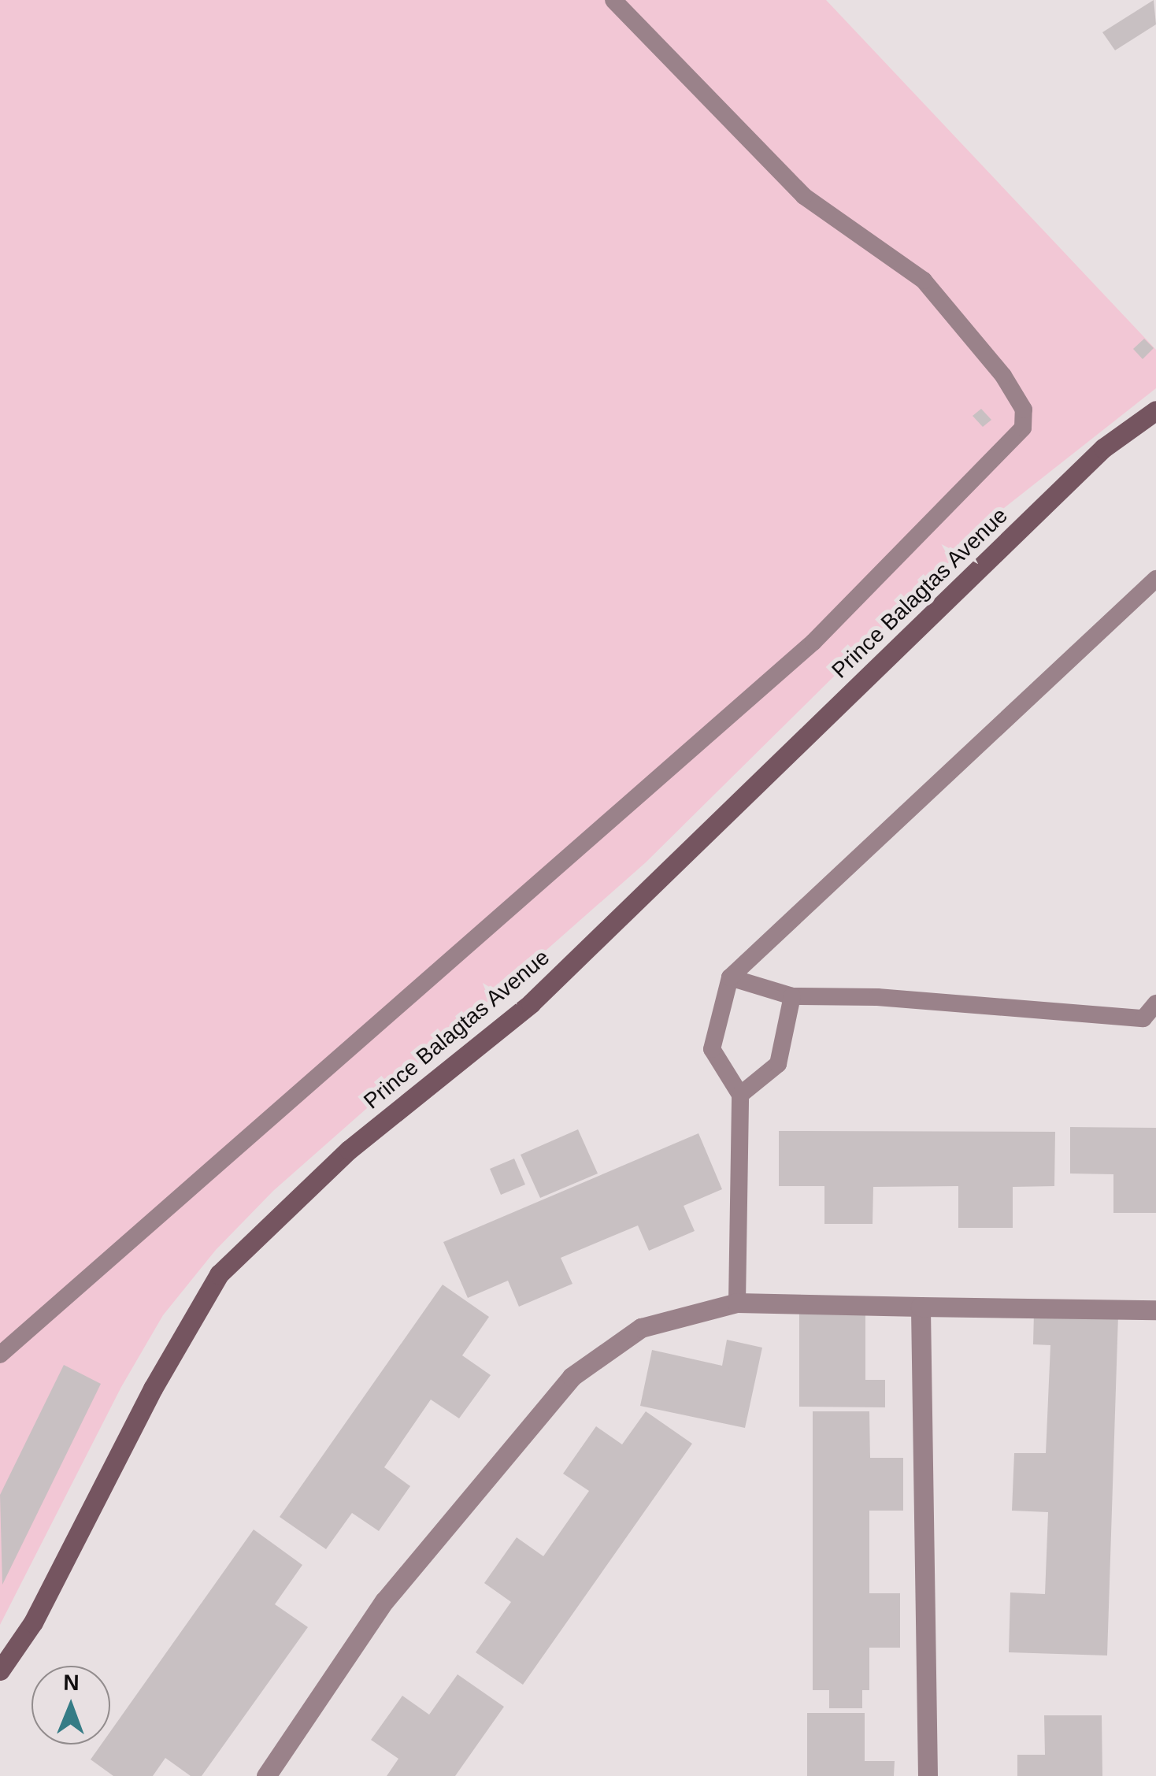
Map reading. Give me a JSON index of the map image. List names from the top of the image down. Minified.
{"streets":{"main road":["Prince Balagtas Avenue"]},"north":"top"}
